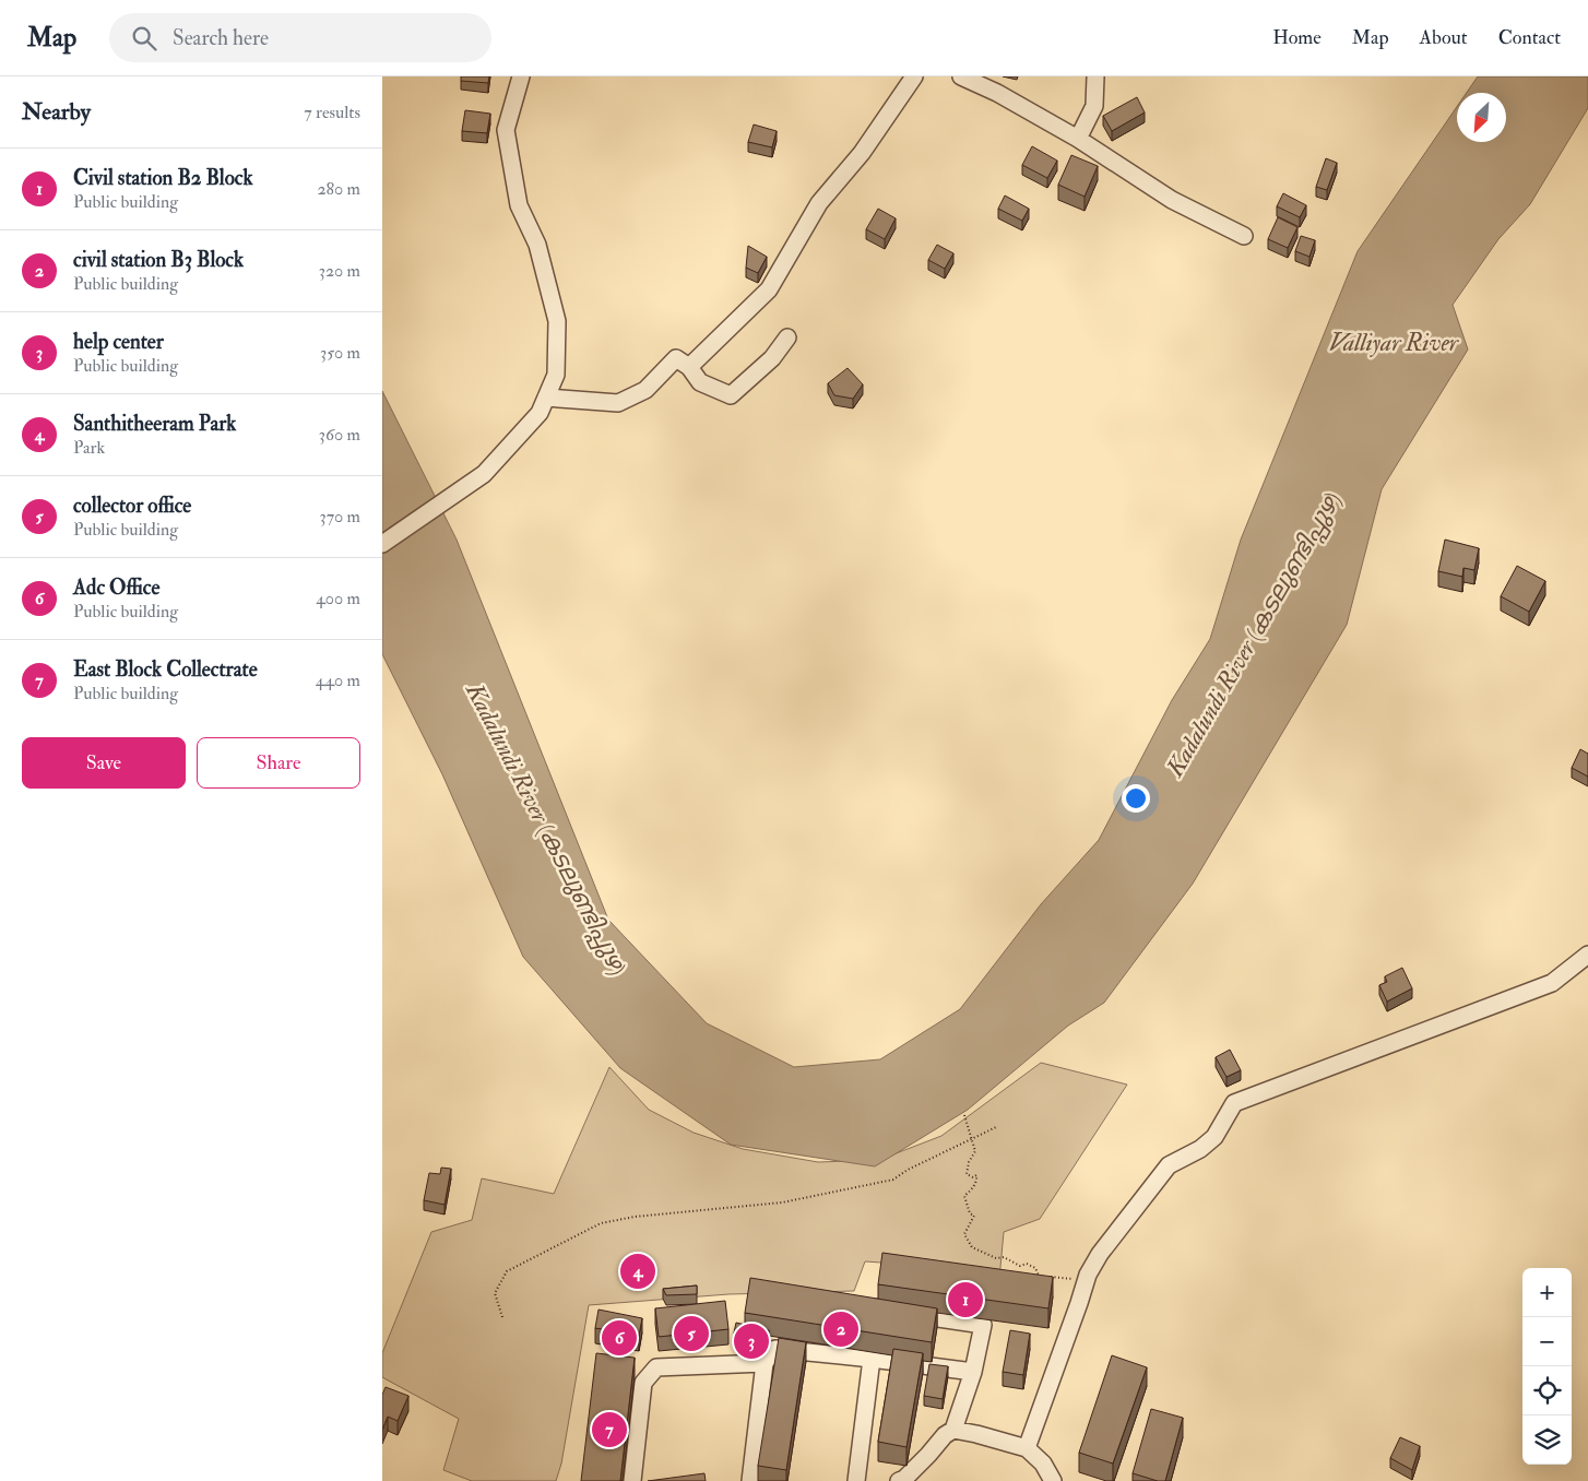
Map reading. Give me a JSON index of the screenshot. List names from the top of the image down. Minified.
{"water":["Valliyar River","Kadalundi River (കടലുണ്ടിപ്പുഴ)"],"north":"bottom left","page":{"header":"Map","search":"Search here","nav":["Home","Map","About","Contact"],"heading":["Nearby","7 results"],"list":[{"mark":"1","name":"Civil station B2 Block","note":"Public building","value":"280 m"},{"mark":"2","name":"civil station B3 Block","note":"Public building","value":"320 m"},{"mark":"3","name":"help center","note":"Public building","value":"350 m"},{"mark":"4","name":"Santhitheeram Park","note":"Park","value":"360 m"},{"mark":"5","name":"collector office","note":"Public building","value":"370 m"},{"mark":"6","name":"Adc Office","note":"Public building","value":"400 m"},{"mark":"7","name":"East Block Collectrate","note":"Public building","value":"440 m"}],"buttons":["Save","Share"],"pins":["4","1","2","5","6","3","7"],"map_buttons":["+","−"]}}
